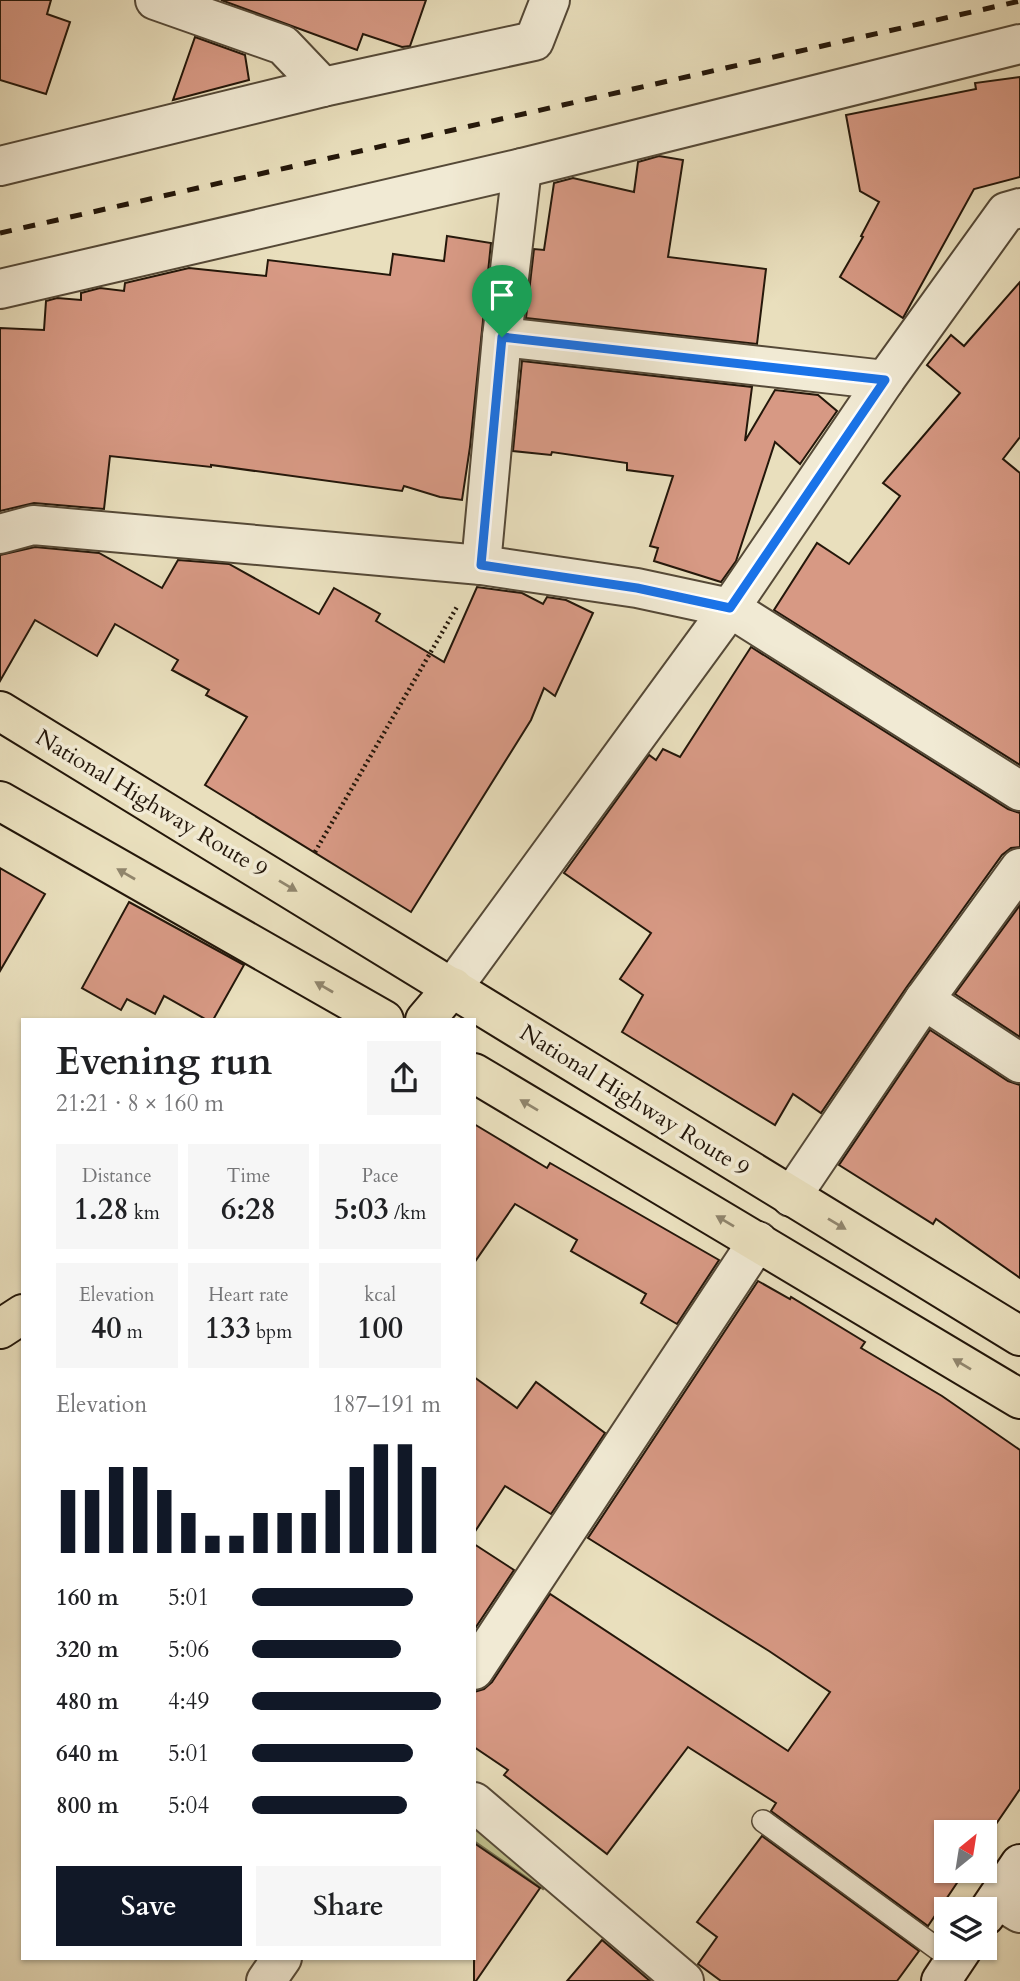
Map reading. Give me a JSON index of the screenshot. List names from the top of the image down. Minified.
{"streets":{"main road":["National Highway Route 9"]},"north":"top right","page":{"heading":["Evening run","21:21 · 8 × 160 m"],"stats":[["Distance","1.28 km"],["Time","6:28"],["Pace","5:03 /km"],["Elevation","40 m"],["Heart rate","133 bpm"],["kcal","100"]],"chart":["Elevation","187–191 m"],"list":[{"name":"160 m","note":"5:01"},{"name":"320 m","note":"5:06"},{"name":"480 m","note":"4:49"},{"name":"640 m","note":"5:01"},{"name":"800 m","note":"5:04"}],"buttons":["Save","Share"]}}
